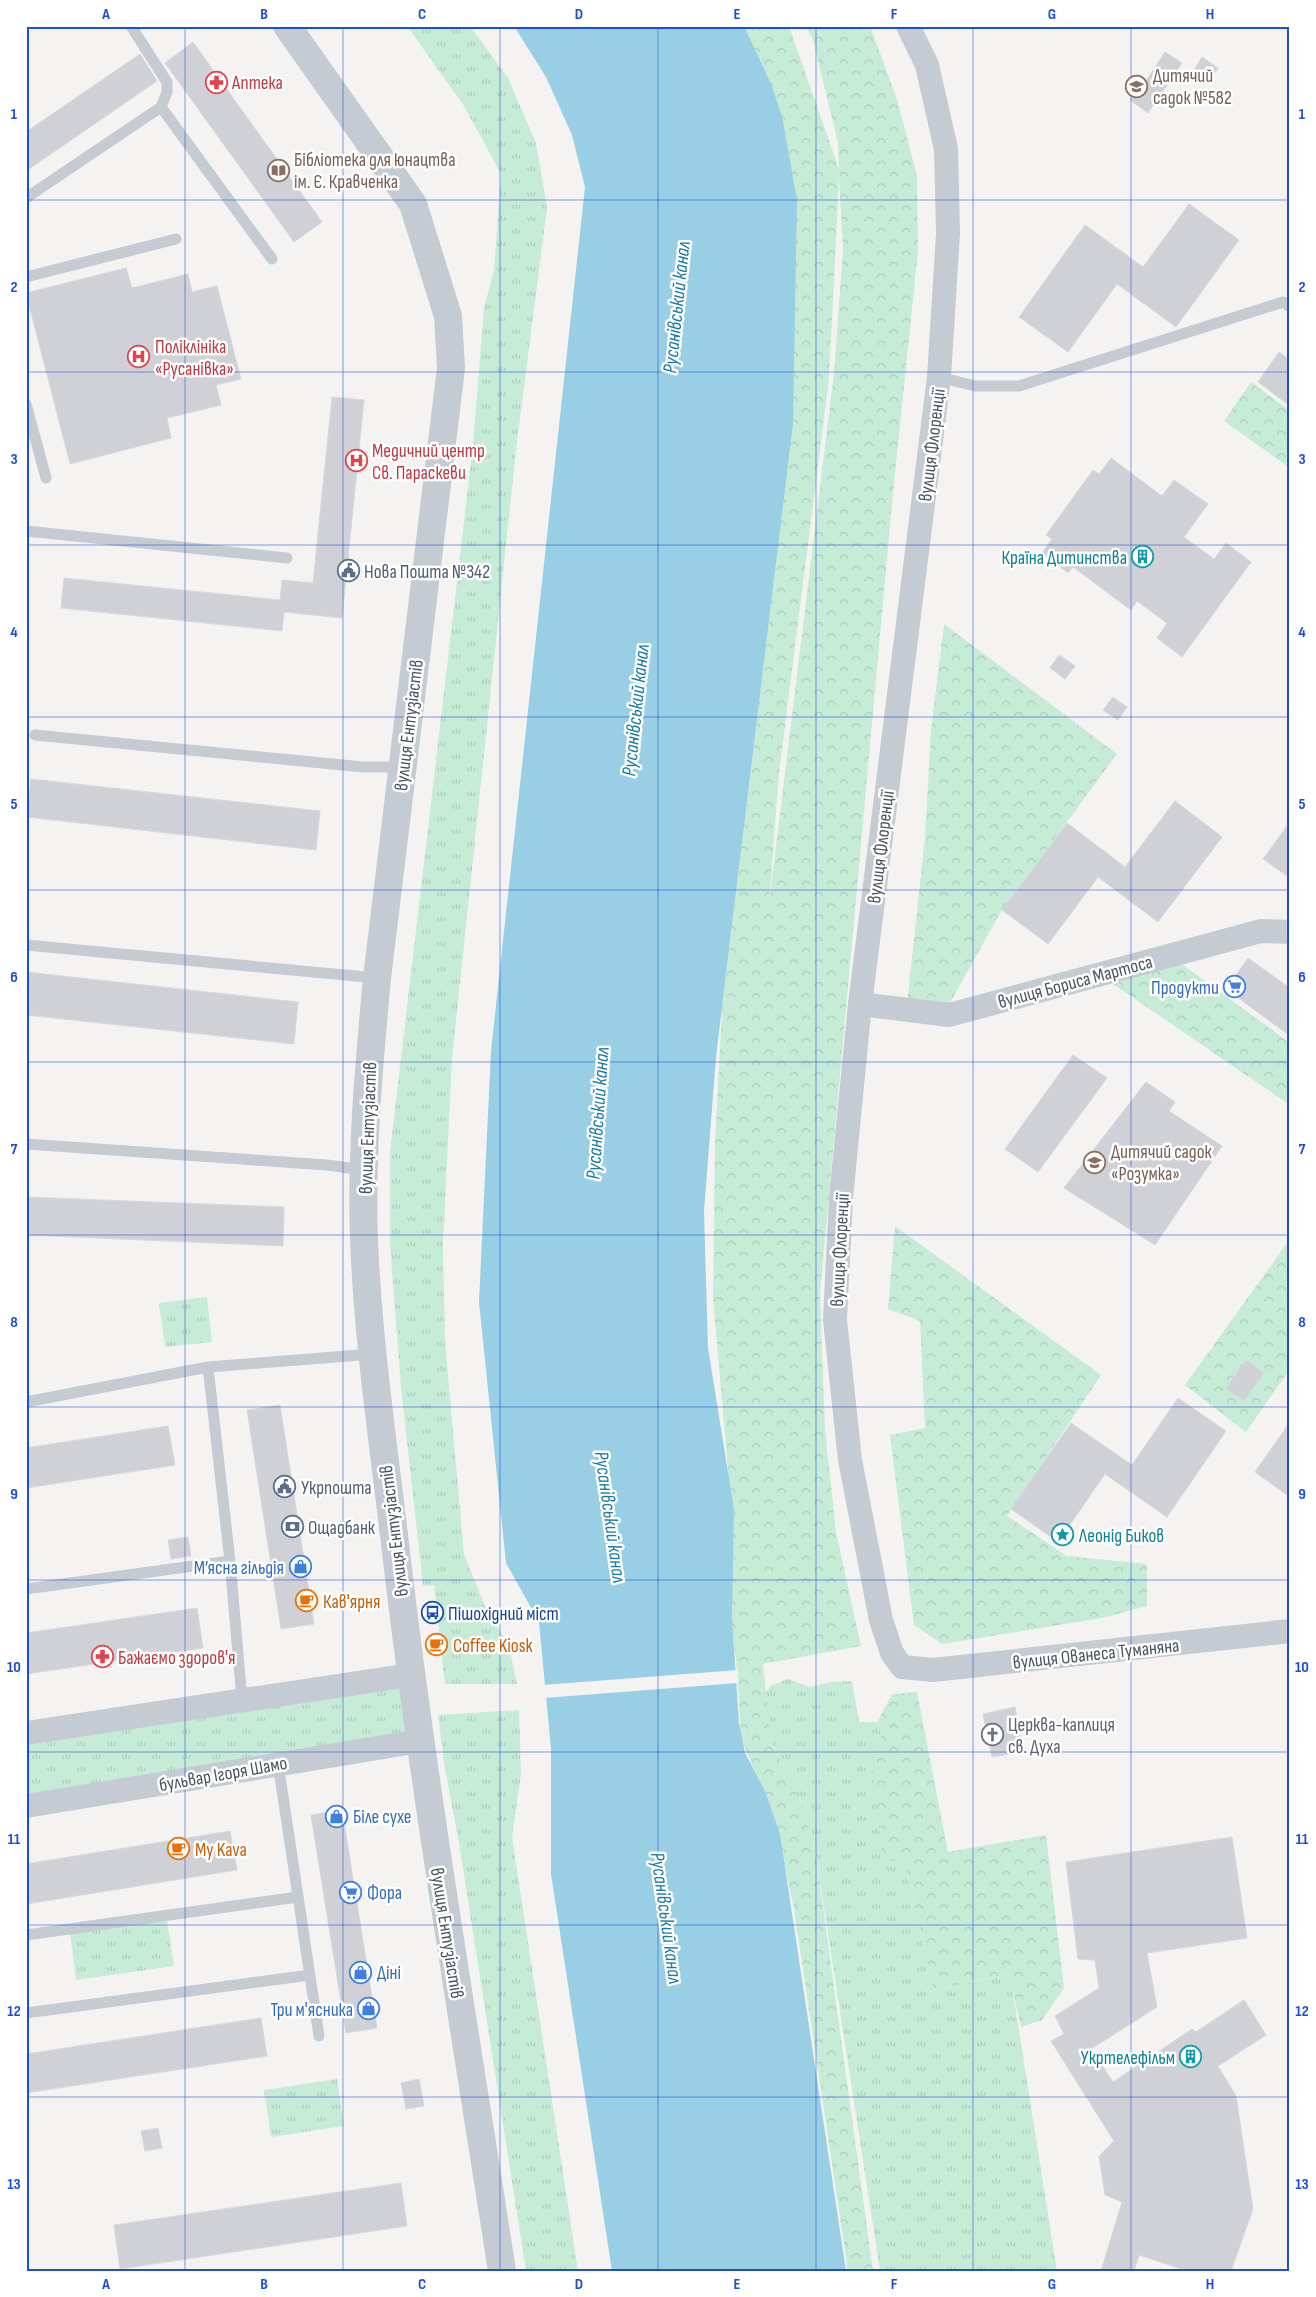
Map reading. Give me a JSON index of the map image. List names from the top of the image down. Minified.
{"streets":{"street":["вулиця Флоренції","вулиця Ентузіастів","вулиця Бориса Мартоса","вулиця Ованеса Туманяна","бульвар Ігоря Шамо"]},"crossings":[["вулиця Флоренції","вулиця Бориса Мартоса"],["вулиця Флоренції","вулиця Ованеса Туманяна"],["вулиця Ентузіастів","бульвар Ігоря Шамо"]],"water":["Русанівський канал"],"places":{"pharmacy":["Аптека","Бажаємо здоров'я"],"school or university":["Дитячий садок №582","Дитячий садок «Розумка»"],"library":["Бібліотека для юнацтва ім. Є. Кравченка"],"hospital":["Поліклініка «Русанівка»","Медичний центр Св. Параскеви"],"building":["Країна Дитинства","Укртелефільм"],"public building":["Нова Пошта №342","Укрпошта"],"supermarket":["Продукти","Фора"],"bank":["Ощадбанк"],"place":["Леонід Биков"],"shop":["М’ясна гільдія","Біле сухе","Діні","Три м'ясника"],"cafe":["Кав'ярня","Coffee Kiosk","My Kava"],"bus stop":["Пішохідний міст"],"church":["Церква-каплиця св. Духа"]},"grid":{"columns":["A","B","C","D","E","F","G","H"],"rows":["1","2","3","4","5","6","7","8","9","10","11","12","13"]}}
